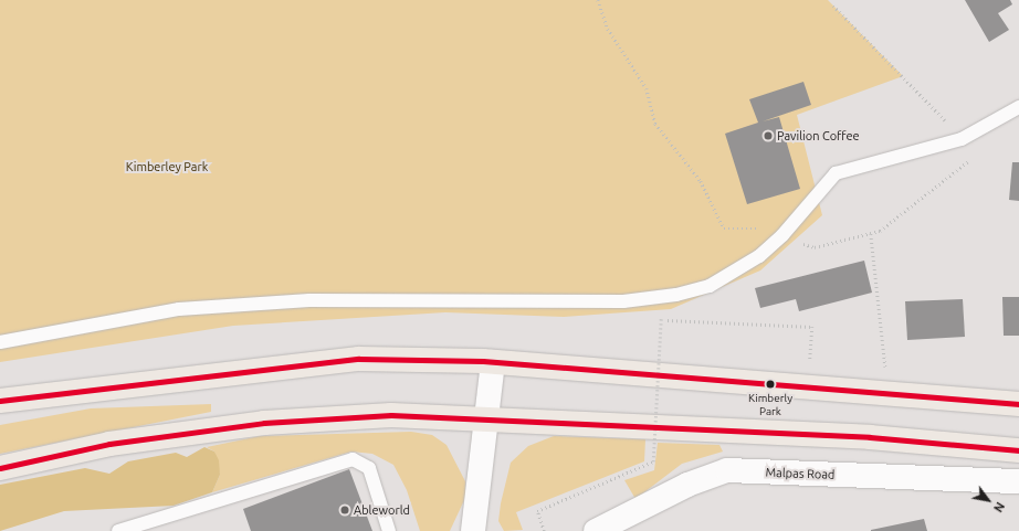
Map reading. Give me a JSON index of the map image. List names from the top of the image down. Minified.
{"streets":{"street":["Malpas Road"]},"parks":["Kimberley Park"],"places":["Pavilion Coffee","Kimberly Park","Ableworld"],"north":"bottom right"}
